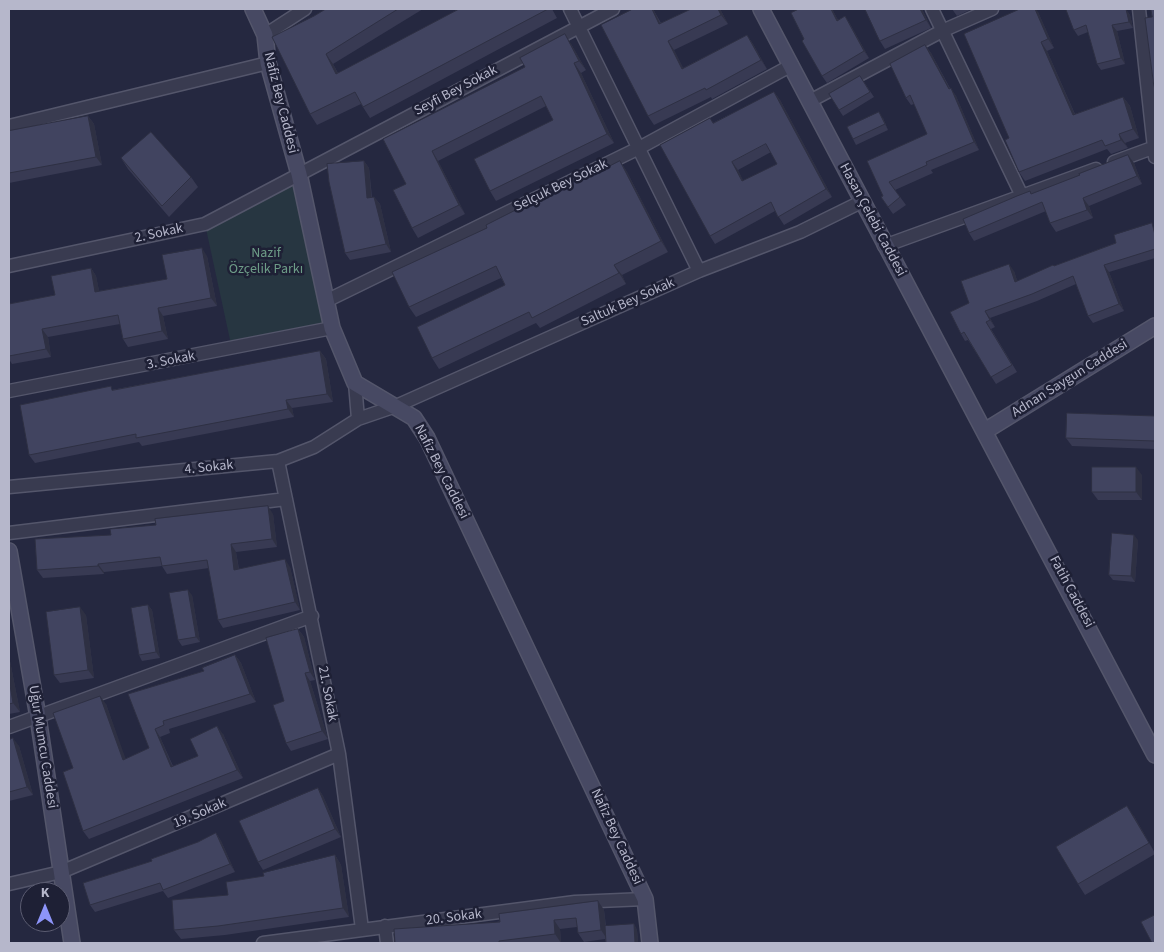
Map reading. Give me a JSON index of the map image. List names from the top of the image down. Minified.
{"streets":{"street":["Seyfi Bey Sokak","Nafiz Bey Caddesi","Selçuk Bey Sokak","Hasan Çelebi Caddesi","2. Sokak","Saltuk Bey Sokak","3. Sokak","Adnan Saygun Caddesi","4. Sokak","Fatih Caddesi","21. Sokak","Uğur Mumcu Caddesi","19. Sokak","20. Sokak"]},"crossings":[["Seyfi Bey Sokak","Nafiz Bey Caddesi"],["Seyfi Bey Sokak","2. Sokak"],["Nafiz Bey Caddesi","Selçuk Bey Sokak"],["Nafiz Bey Caddesi","2. Sokak"],["Nafiz Bey Caddesi","Saltuk Bey Sokak"],["Nafiz Bey Caddesi","3. Sokak"],["Nafiz Bey Caddesi","4. Sokak"],["Nafiz Bey Caddesi","20. Sokak"],["Selçuk Bey Sokak","Hasan Çelebi Caddesi"],["Hasan Çelebi Caddesi","Saltuk Bey Sokak"],["Hasan Çelebi Caddesi","Adnan Saygun Caddesi"],["Hasan Çelebi Caddesi","Fatih Caddesi"],["Saltuk Bey Sokak","4. Sokak"],["Adnan Saygun Caddesi","Fatih Caddesi"],["4. Sokak","21. Sokak"],["21. Sokak","19. Sokak"],["21. Sokak","20. Sokak"],["Uğur Mumcu Caddesi","19. Sokak"]],"parks":["Nazif Özçelik Parkı"],"north":"top"}
